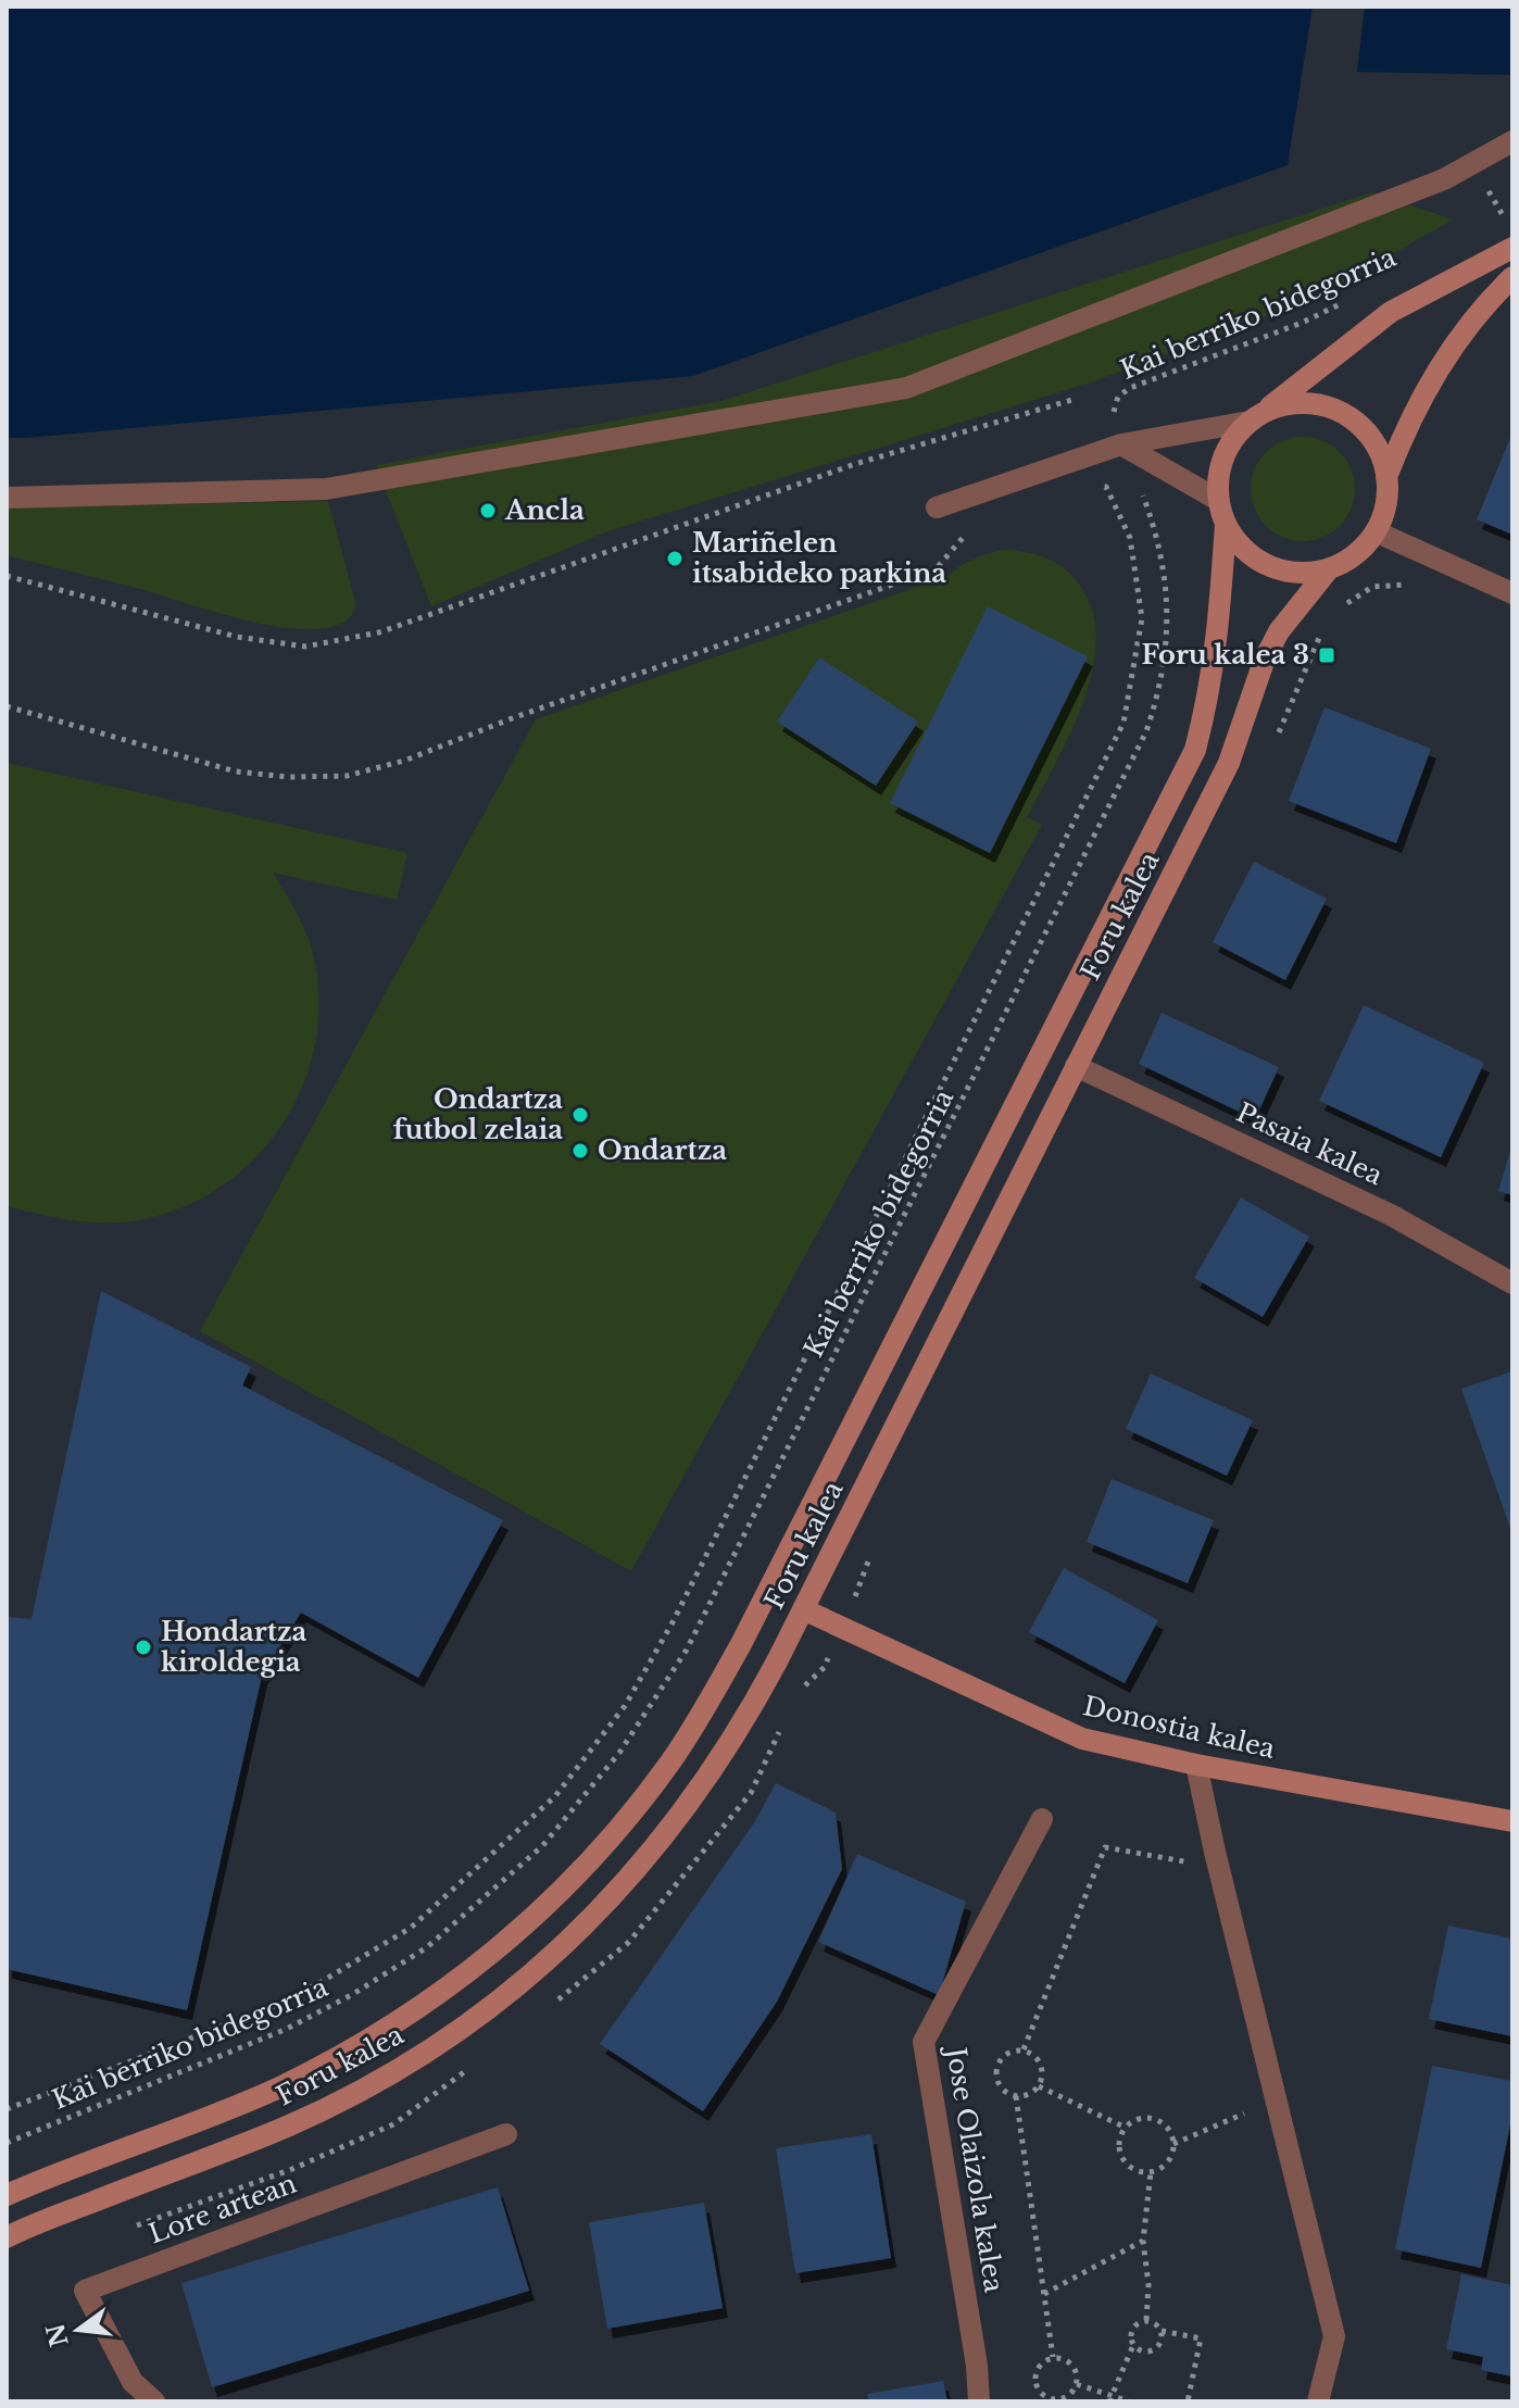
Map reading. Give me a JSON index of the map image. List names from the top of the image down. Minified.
{"streets":{"street":["Foru kalea","Pasaia kalea","Donostia kalea","Jose Olaizola kalea","Lore artean"],"path":["Kai berriko bidegorria"]},"crossings":[["Foru kalea","Pasaia kalea"],["Foru kalea","Donostia kalea"]],"places":{"other":["Ancla","Mariñelen itsabideko parkina","Ondartza futbol zelaia","Ondartza","Hondartza kiroldegia"],"transit":["Foru kalea 3"]},"north":"left"}
